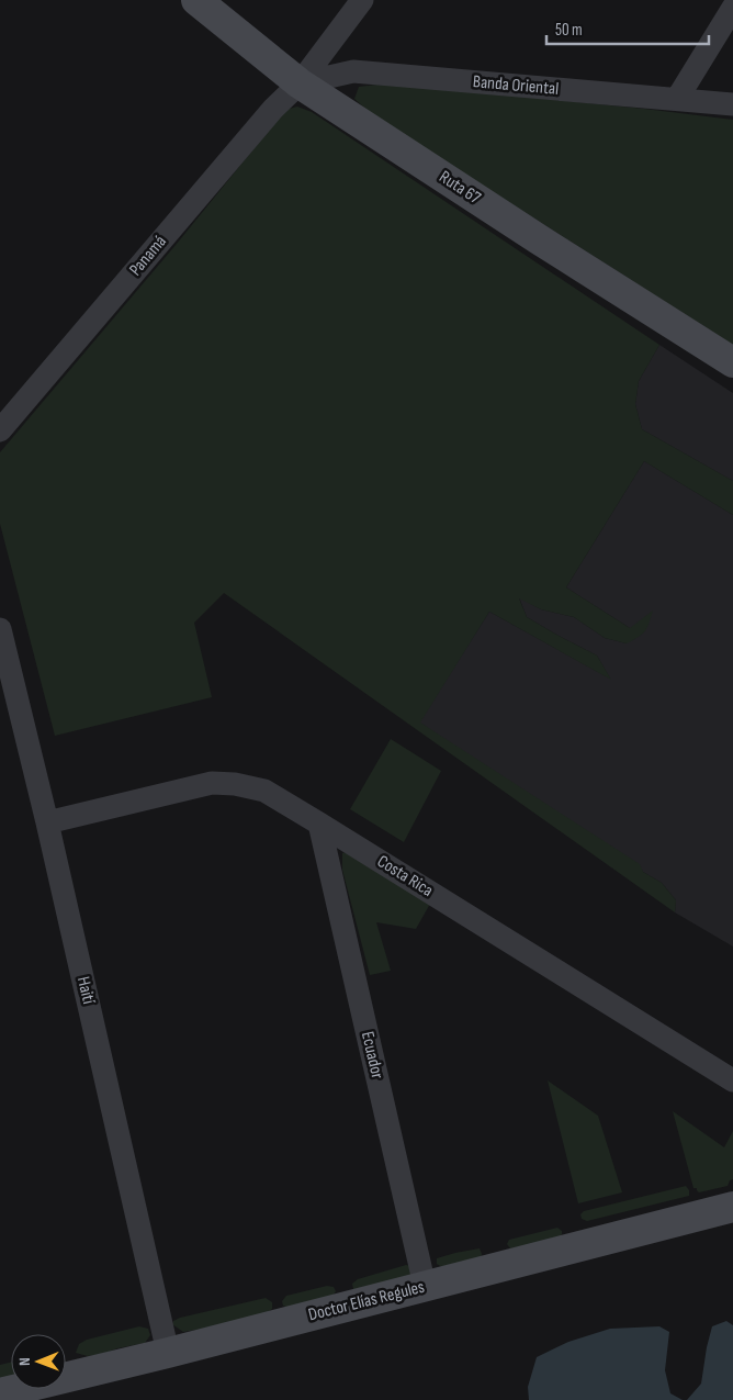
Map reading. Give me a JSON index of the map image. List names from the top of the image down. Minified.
{"streets":{"street":["Banda Oriental","Ruta 67","Panamá","Costa Rica","Haití","Ecuador","Doctor Elías Regules"]},"crossings":[["Banda Oriental","Ruta 67"],["Banda Oriental","Panamá"],["Ruta 67","Panamá"],["Costa Rica","Haití"],["Costa Rica","Ecuador"],["Haití","Doctor Elías Regules"],["Ecuador","Doctor Elías Regules"]],"scale_bar":"50 m","north":"left"}
